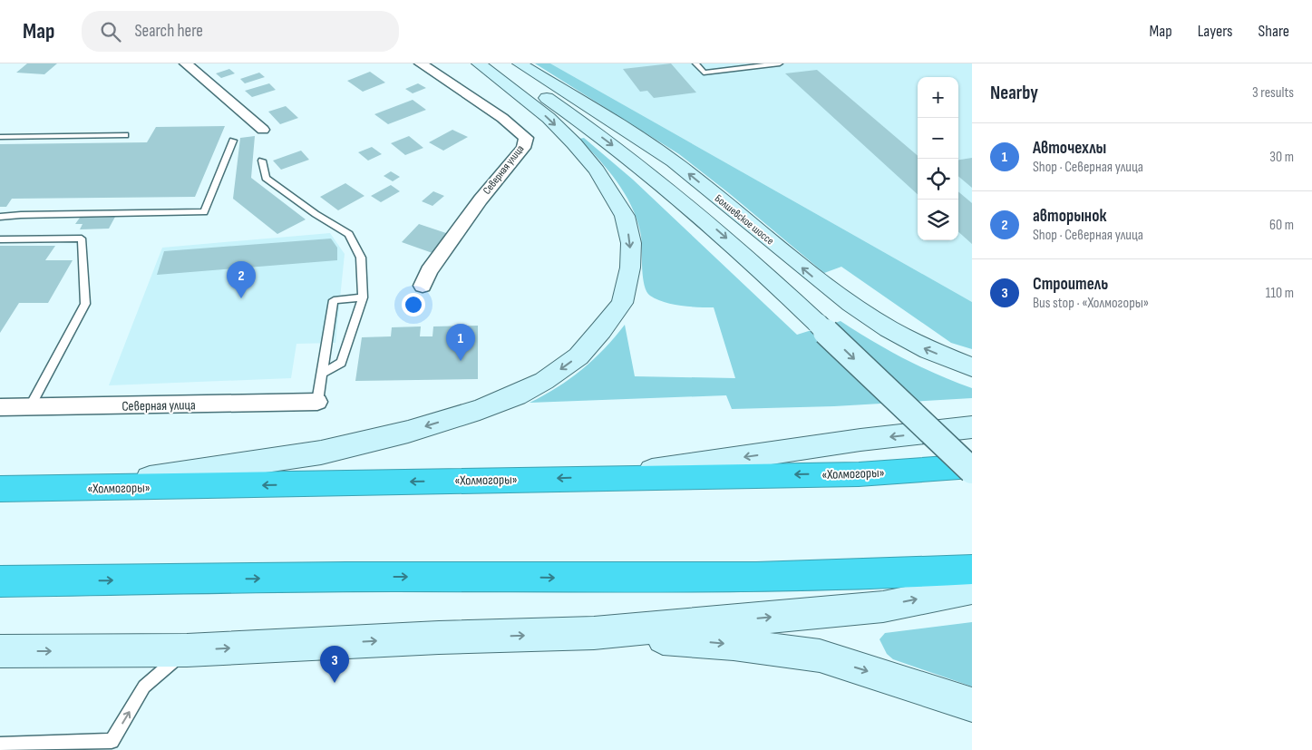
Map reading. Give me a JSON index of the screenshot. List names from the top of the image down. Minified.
{"streets":{"highway":["«Холмогоры»"],"main road":["Болшевское шоссе"],"street":["Северная улица"]},"page":{"header":"Map","search":"Search here","nav":["Map","Layers","Share"],"heading":["Nearby","3 results"],"map_buttons":["+","−"],"list":[{"mark":"1","name":"Авточехлы","note":"Shop · Северная улица","value":"30 m"},{"mark":"2","name":"авторынок","note":"Shop · Северная улица","value":"60 m"},{"mark":"3","name":"Строитель","note":"Bus stop · «Холмогоры»","value":"110 m"}],"pins":["2","1","3"]}}
